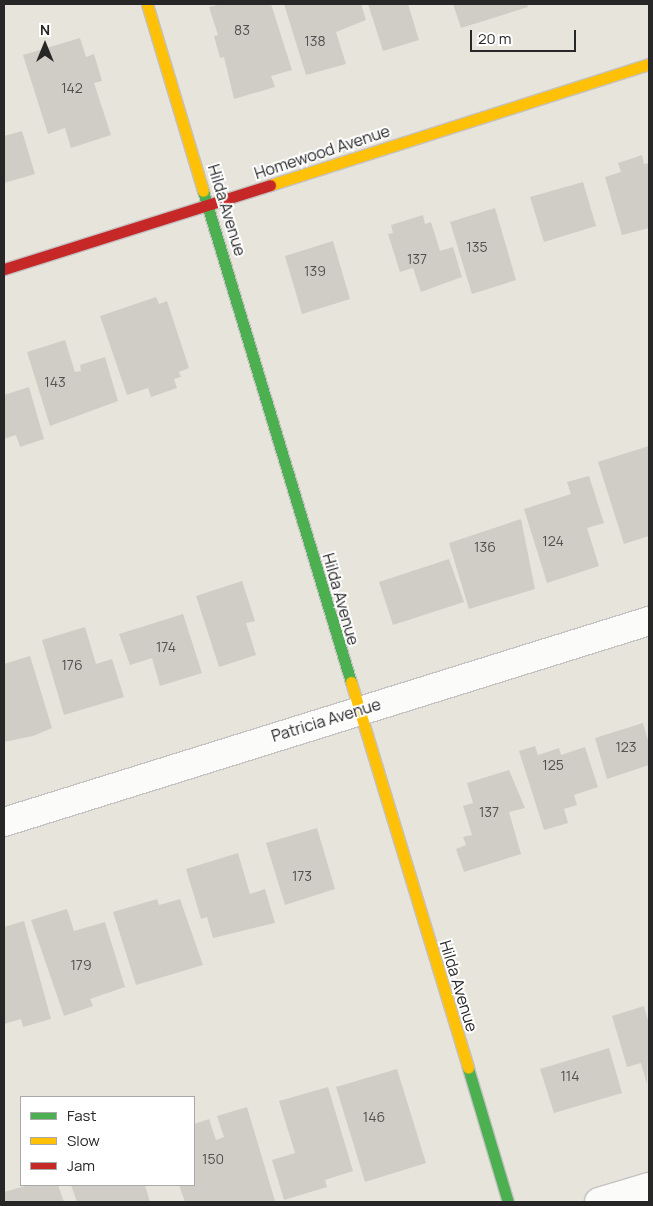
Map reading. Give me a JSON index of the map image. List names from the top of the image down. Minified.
{"streets":{"street":["Homewood Avenue","Hilda Avenue","Patricia Avenue"]},"crossings":[["Homewood Avenue","Hilda Avenue"],["Hilda Avenue","Patricia Avenue"]],"house_numbers":["83","138","142","135","137","139","143","124","136","174","176","123","125","137","173","179","114","146","150"],"legend":["Fast","Slow","Jam"],"scale_bar":"20 m","north":"top"}
